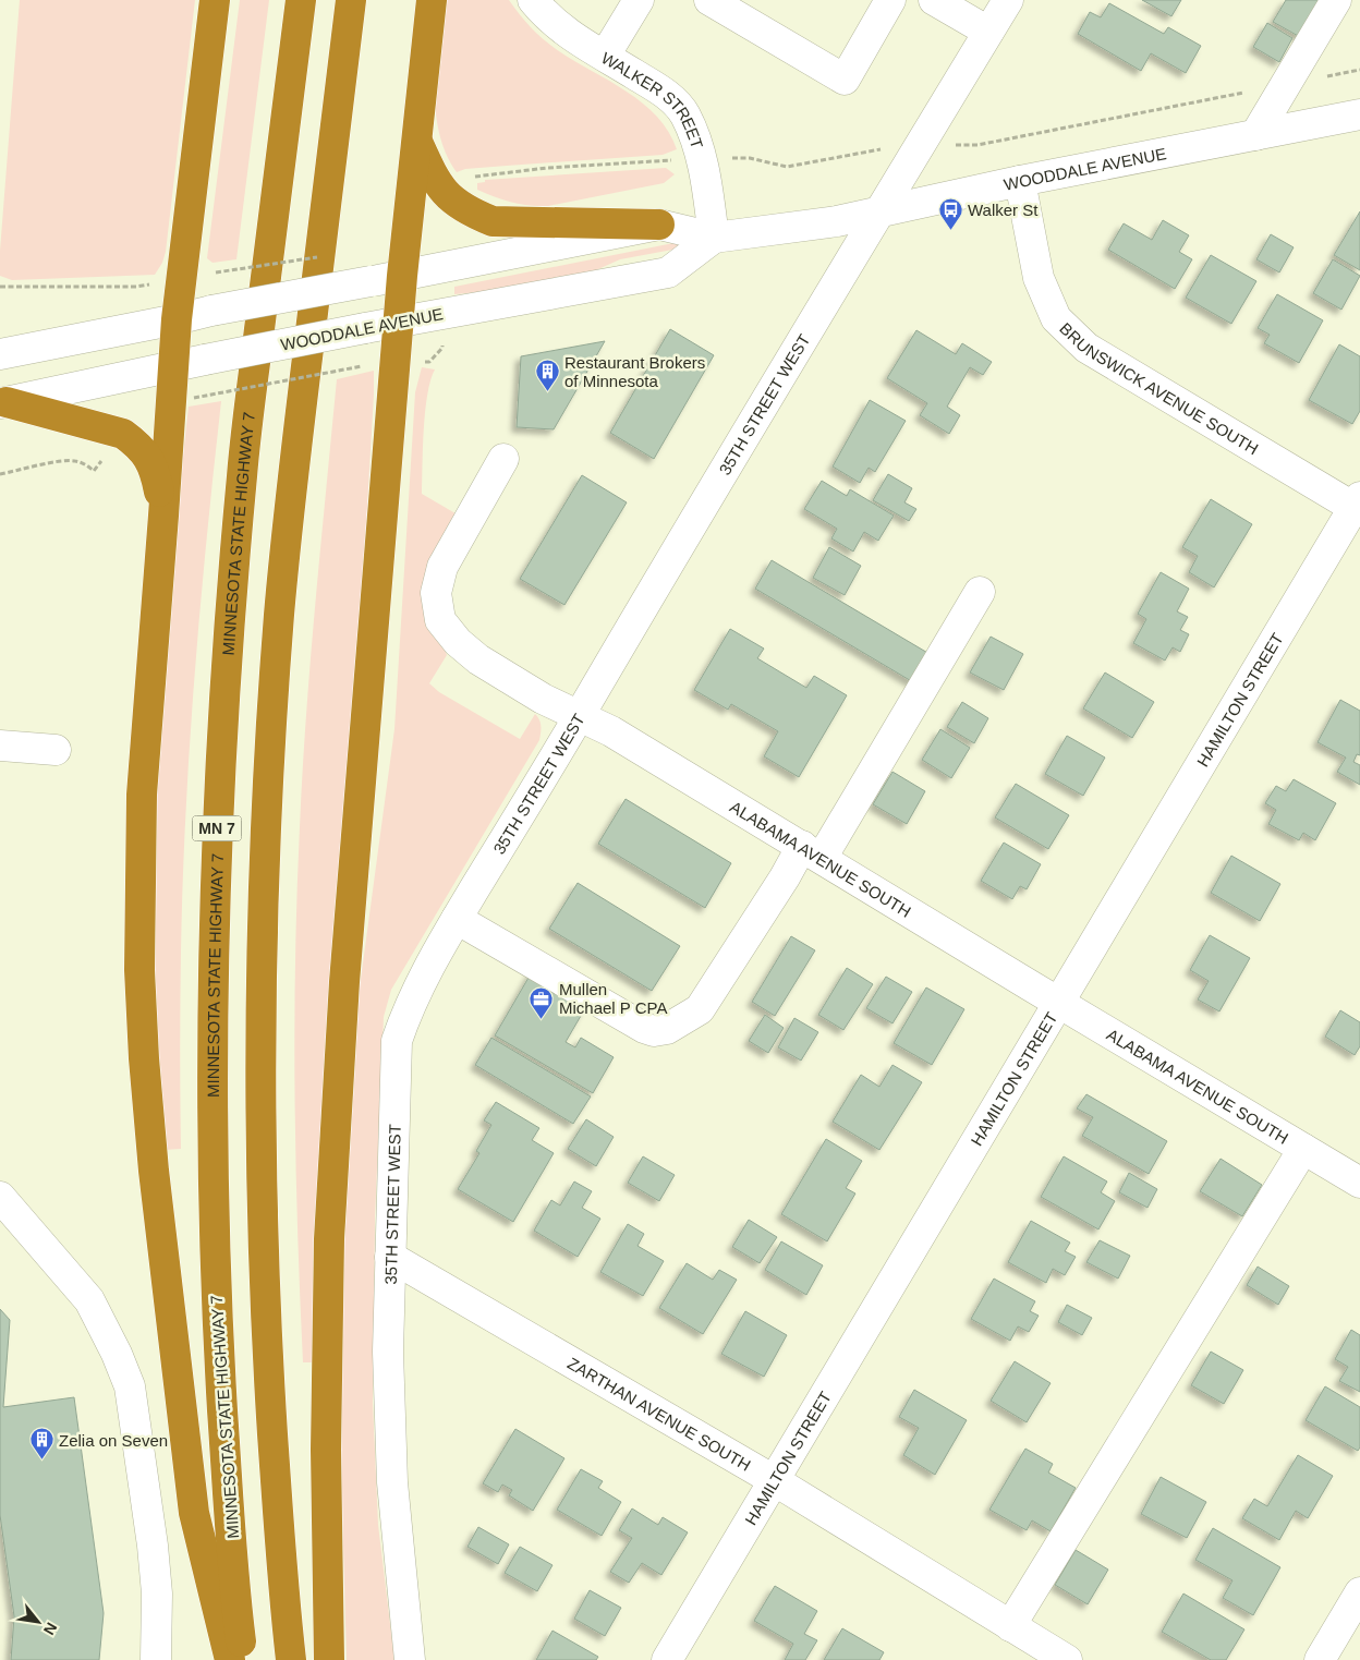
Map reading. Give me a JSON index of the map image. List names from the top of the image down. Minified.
{"streets":{"highway":["MINNESOTA STATE HIGHWAY 7","MN 7"],"street":["WALKER STREET","WOODDALE AVENUE","BRUNSWICK AVENUE SOUTH","35TH STREET WEST","HAMILTON STREET","ALABAMA AVENUE SOUTH","ZARTHAN AVENUE SOUTH"]},"crossings":[["WALKER STREET","WOODDALE AVENUE"],["WOODDALE AVENUE","BRUNSWICK AVENUE SOUTH"],["WOODDALE AVENUE","35TH STREET WEST"],["BRUNSWICK AVENUE SOUTH","HAMILTON STREET"],["35TH STREET WEST","ALABAMA AVENUE SOUTH"],["35TH STREET WEST","ZARTHAN AVENUE SOUTH"],["HAMILTON STREET","ALABAMA AVENUE SOUTH"],["HAMILTON STREET","ZARTHAN AVENUE SOUTH"]],"places":{"bus stop":["Walker St"],"building":["Restaurant Brokers of Minnesota","Zelia on Seven"],"office":["Mullen Michael P CPA"]},"north":"bottom right"}
